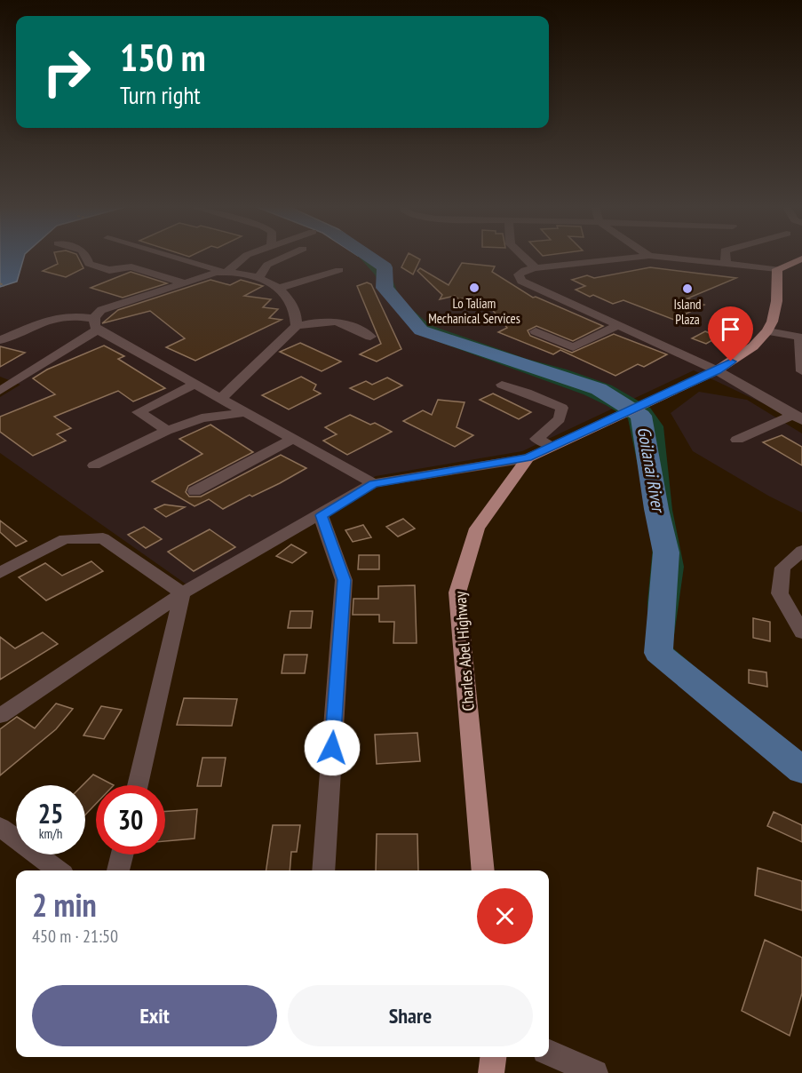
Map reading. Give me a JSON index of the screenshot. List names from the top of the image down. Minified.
{"streets":{"main road":["Charles Abel Highway"]},"water":["Goilanai River"],"places":["Lo Taliam Mechanical Services","Island Plaza"],"page":{"turn":["150 m","Turn right"],"speed":"25 km/h","limit":"30","heading":["2 min","450 m · 21:50"],"buttons":["Exit","Share"]}}
